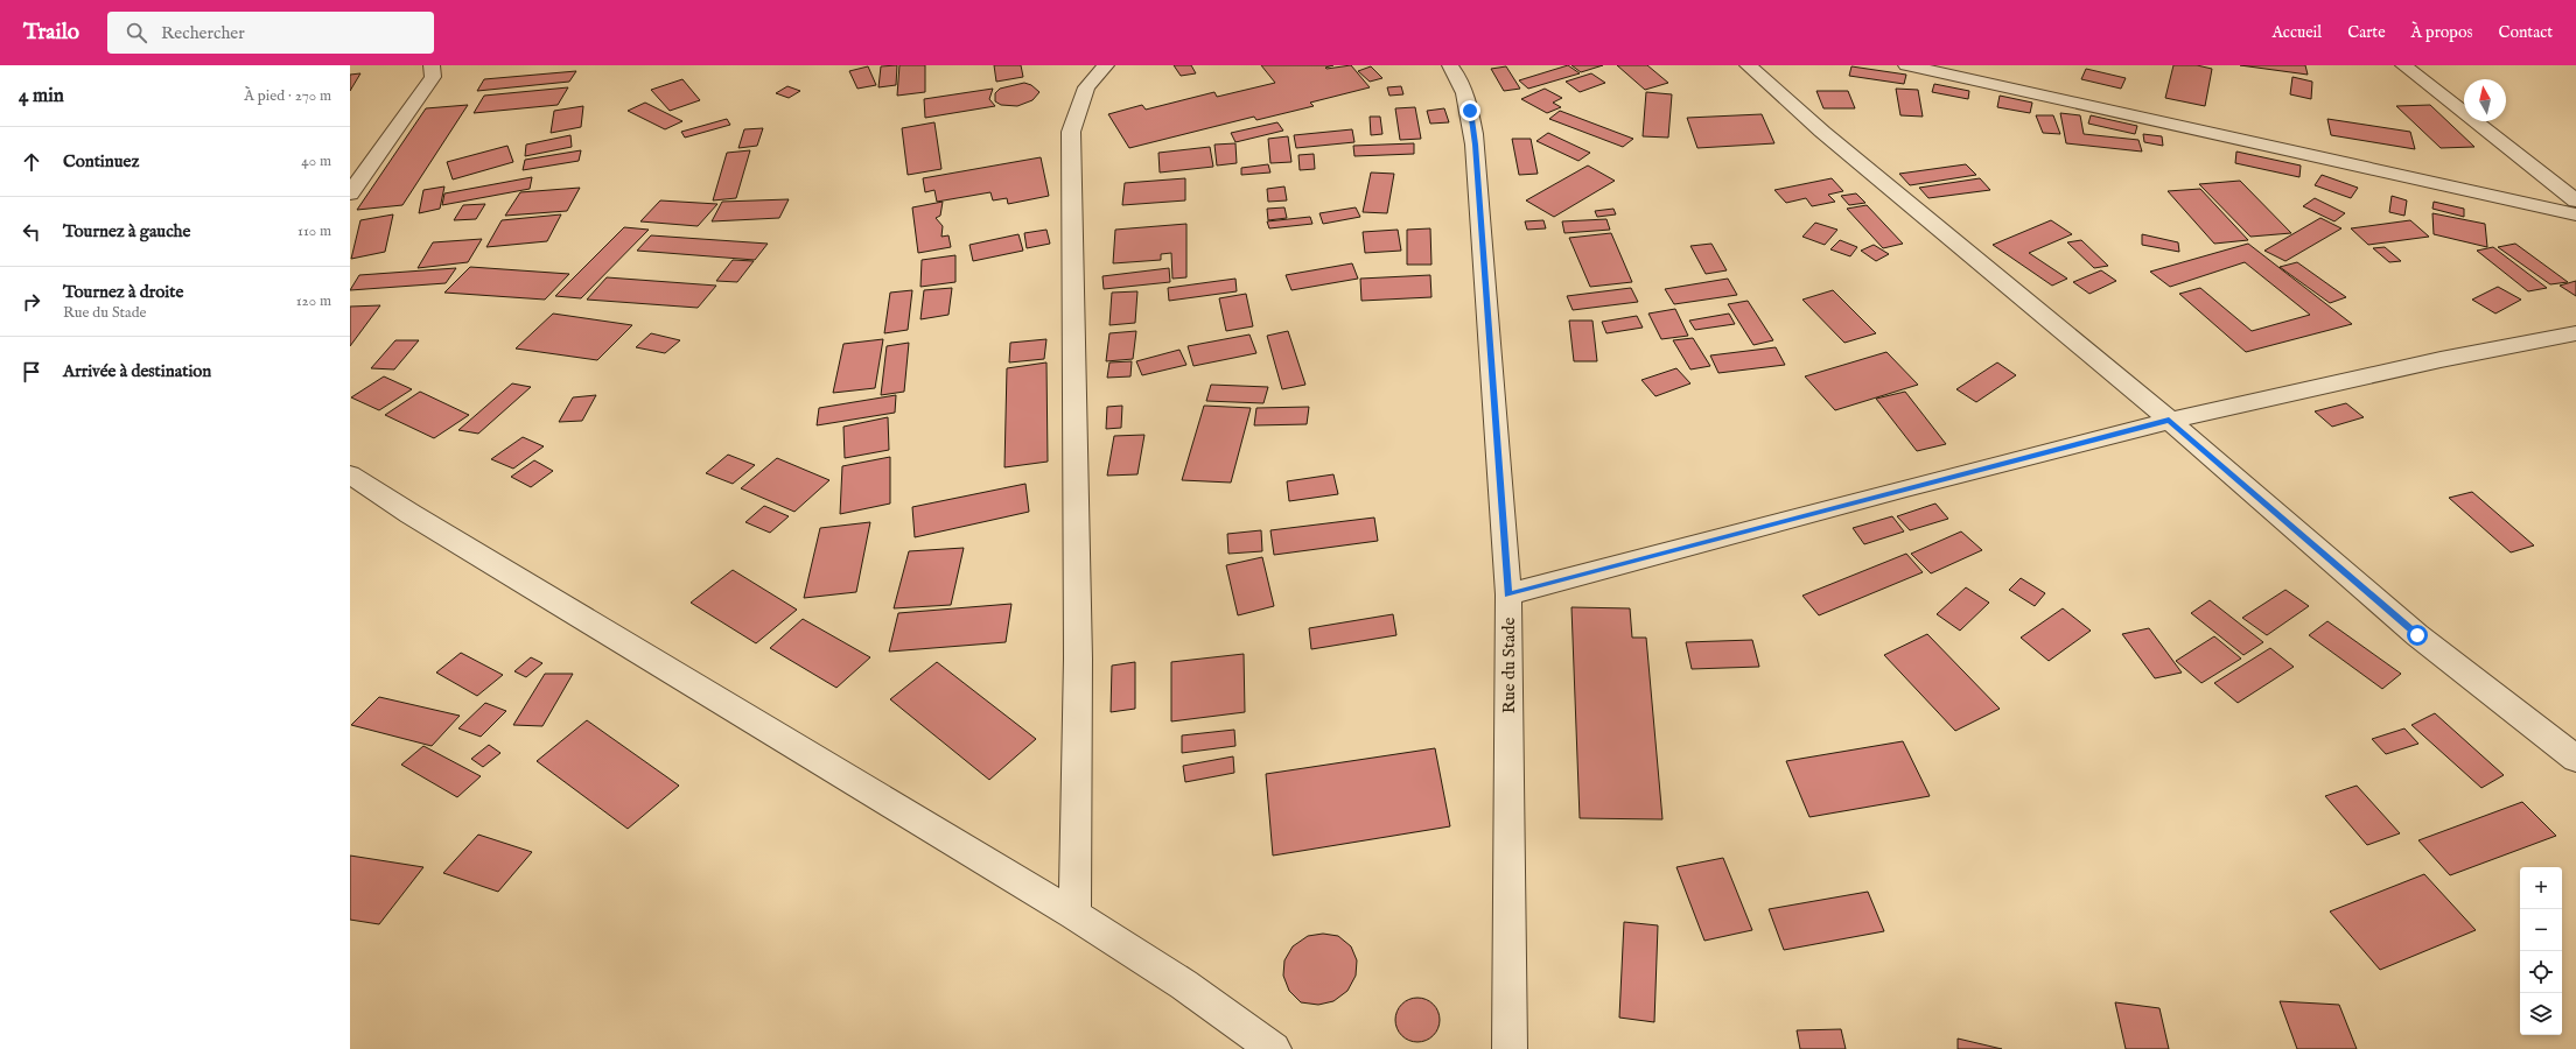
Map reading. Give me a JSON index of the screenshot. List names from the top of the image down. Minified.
{"streets":{"street":["Rue du Stade"]},"north":"top","page":{"header":"Trailo","search":"Rechercher","nav":["Accueil","Carte","À propos","Contact"],"heading":["4 min","À pied · 270 m"],"list":[["Continuez","40 m"],["Tournez à gauche","110 m"],["Tournez à droite","Rue du Stade","120 m"],"Arrivée à destination"],"map_buttons":["+","−"]}}
